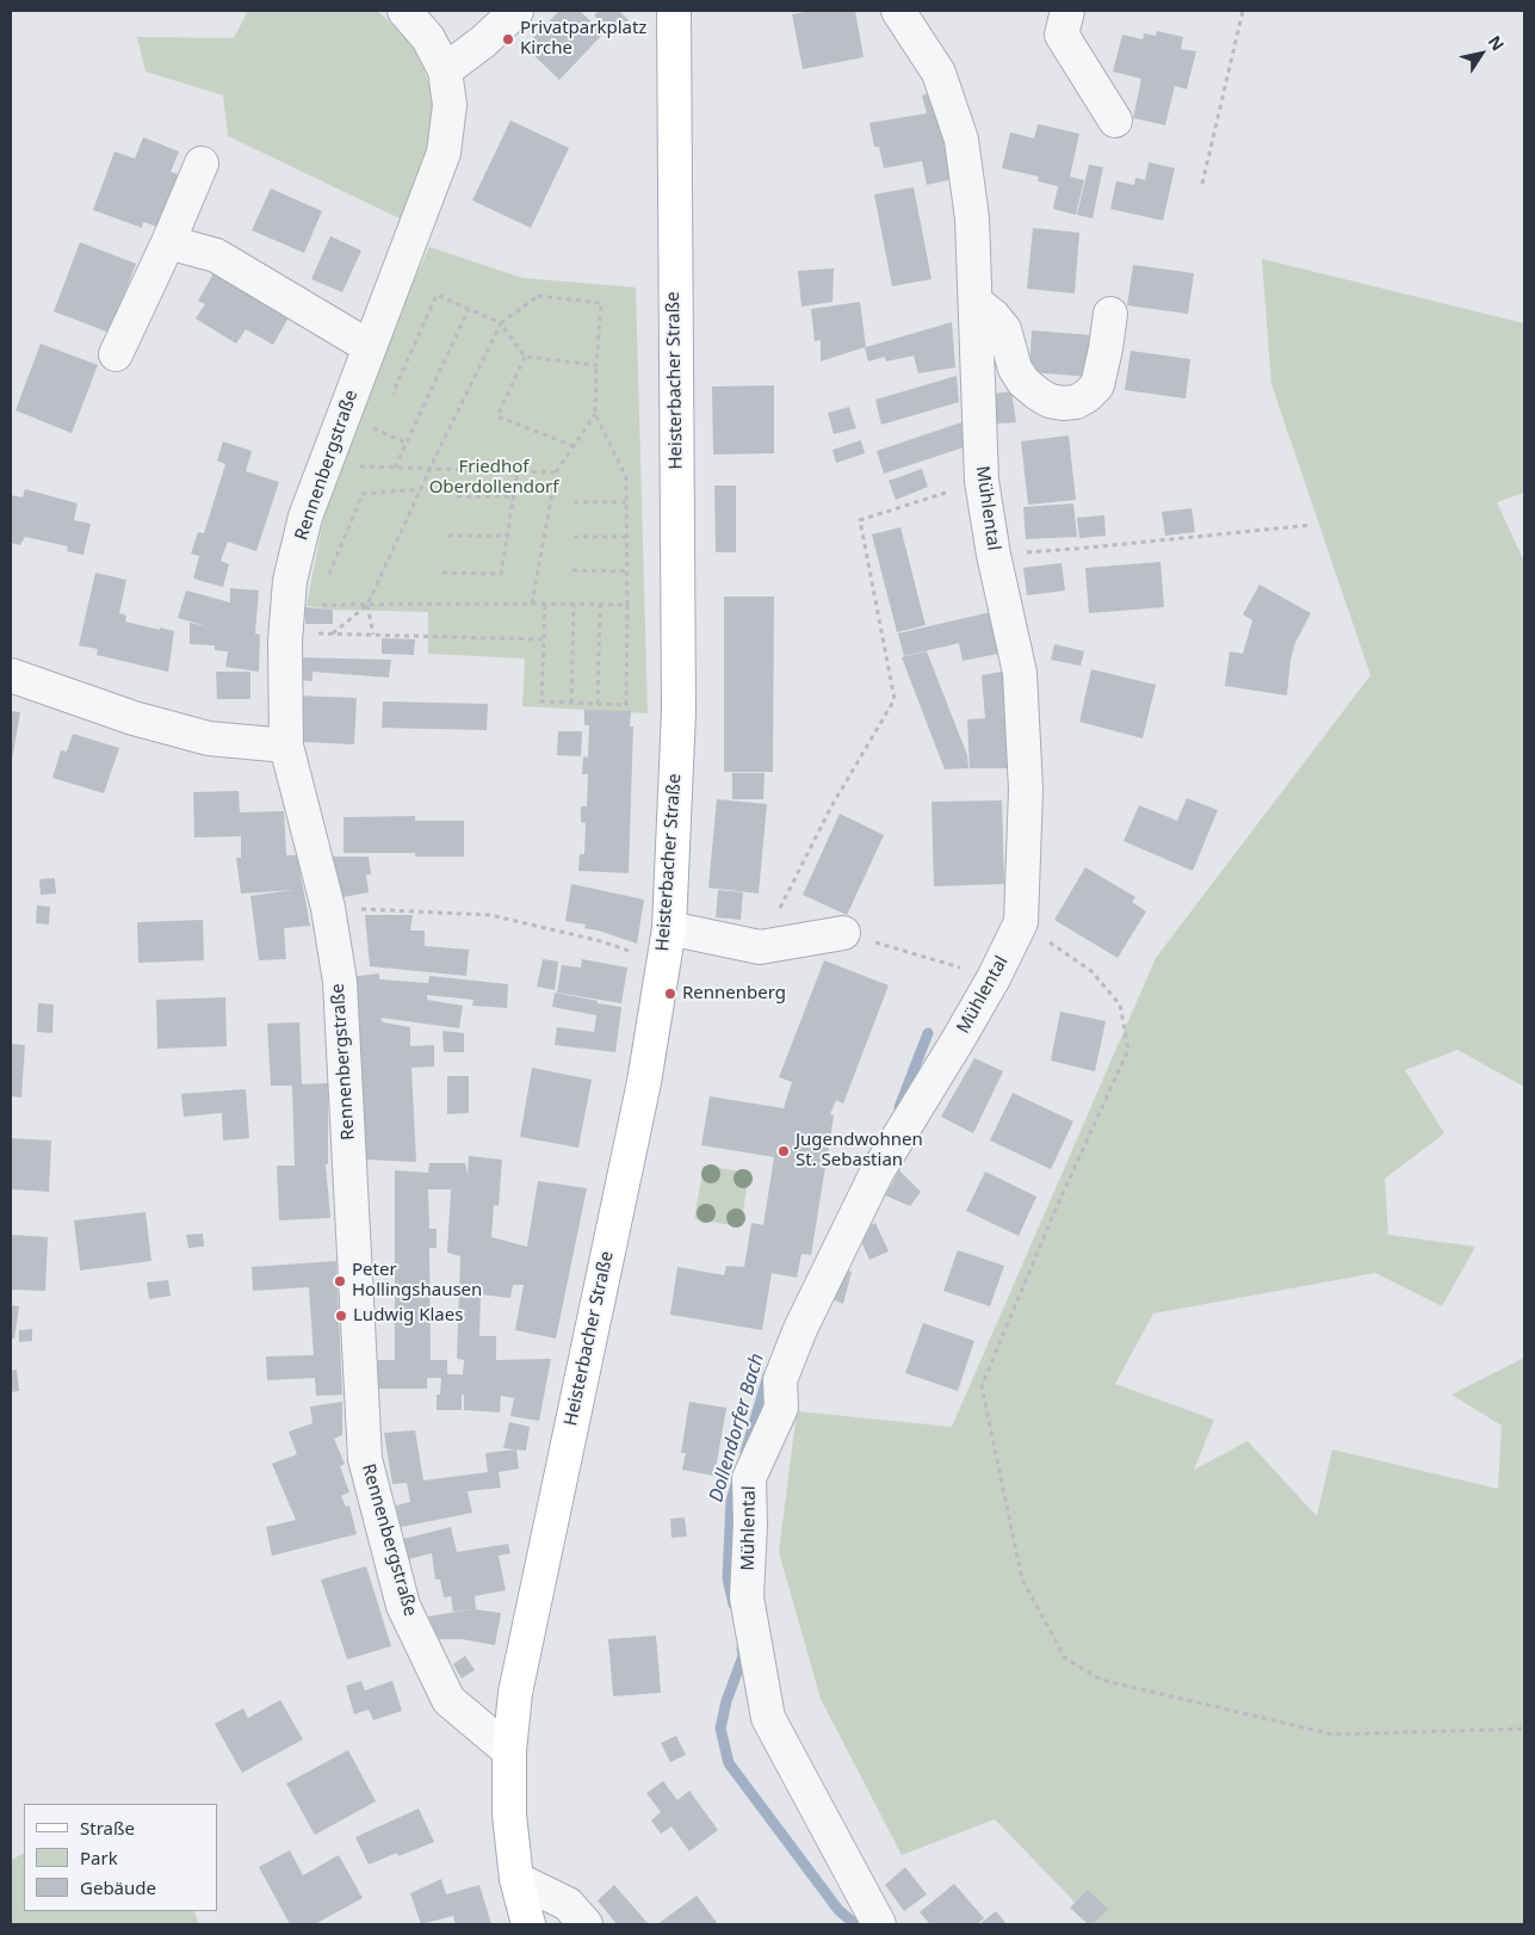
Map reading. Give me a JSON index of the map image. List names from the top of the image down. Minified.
{"streets":{"main road":["Heisterbacher Straße"],"street":["Rennenbergstraße","Mühlental"]},"crossings":[["Heisterbacher Straße","Rennenbergstraße"]],"water":["Dollendorfer Bach"],"parks":["Friedhof Oberdollendorf"],"places":["Privatparkplatz Kirche","Rennenberg","Jugendwohnen St. Sebastian","Peter Hollingshausen","Ludwig Klaes"],"legend":["Straße","Park","Gebäude"],"north":"top right"}
